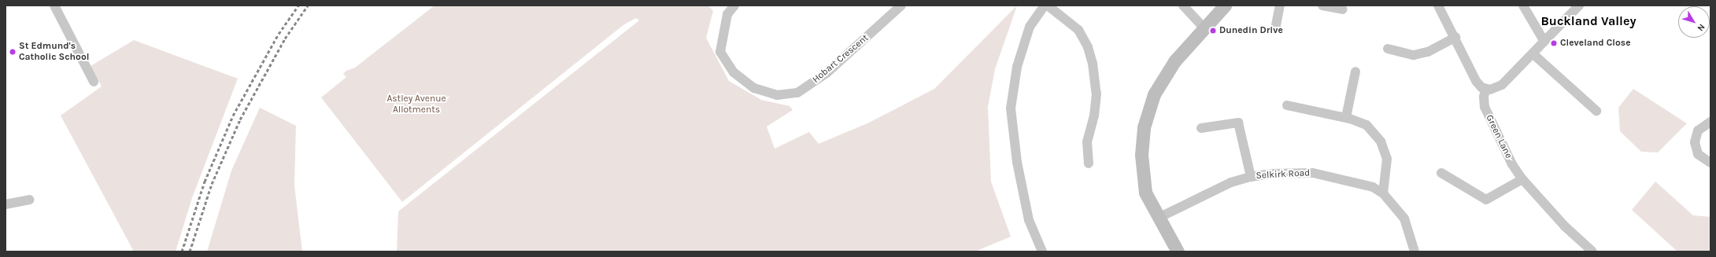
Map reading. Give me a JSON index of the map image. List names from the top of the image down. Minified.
{"streets":{"street":["Hobart Crescent","Green Lane","Selkirk Road"]},"districts":["Buckland Valley"],"parks":["Astley Avenue Allotments"],"places":["Dunedin Drive","Cleveland Close","St Edmund's Catholic School"],"north":"bottom right"}
